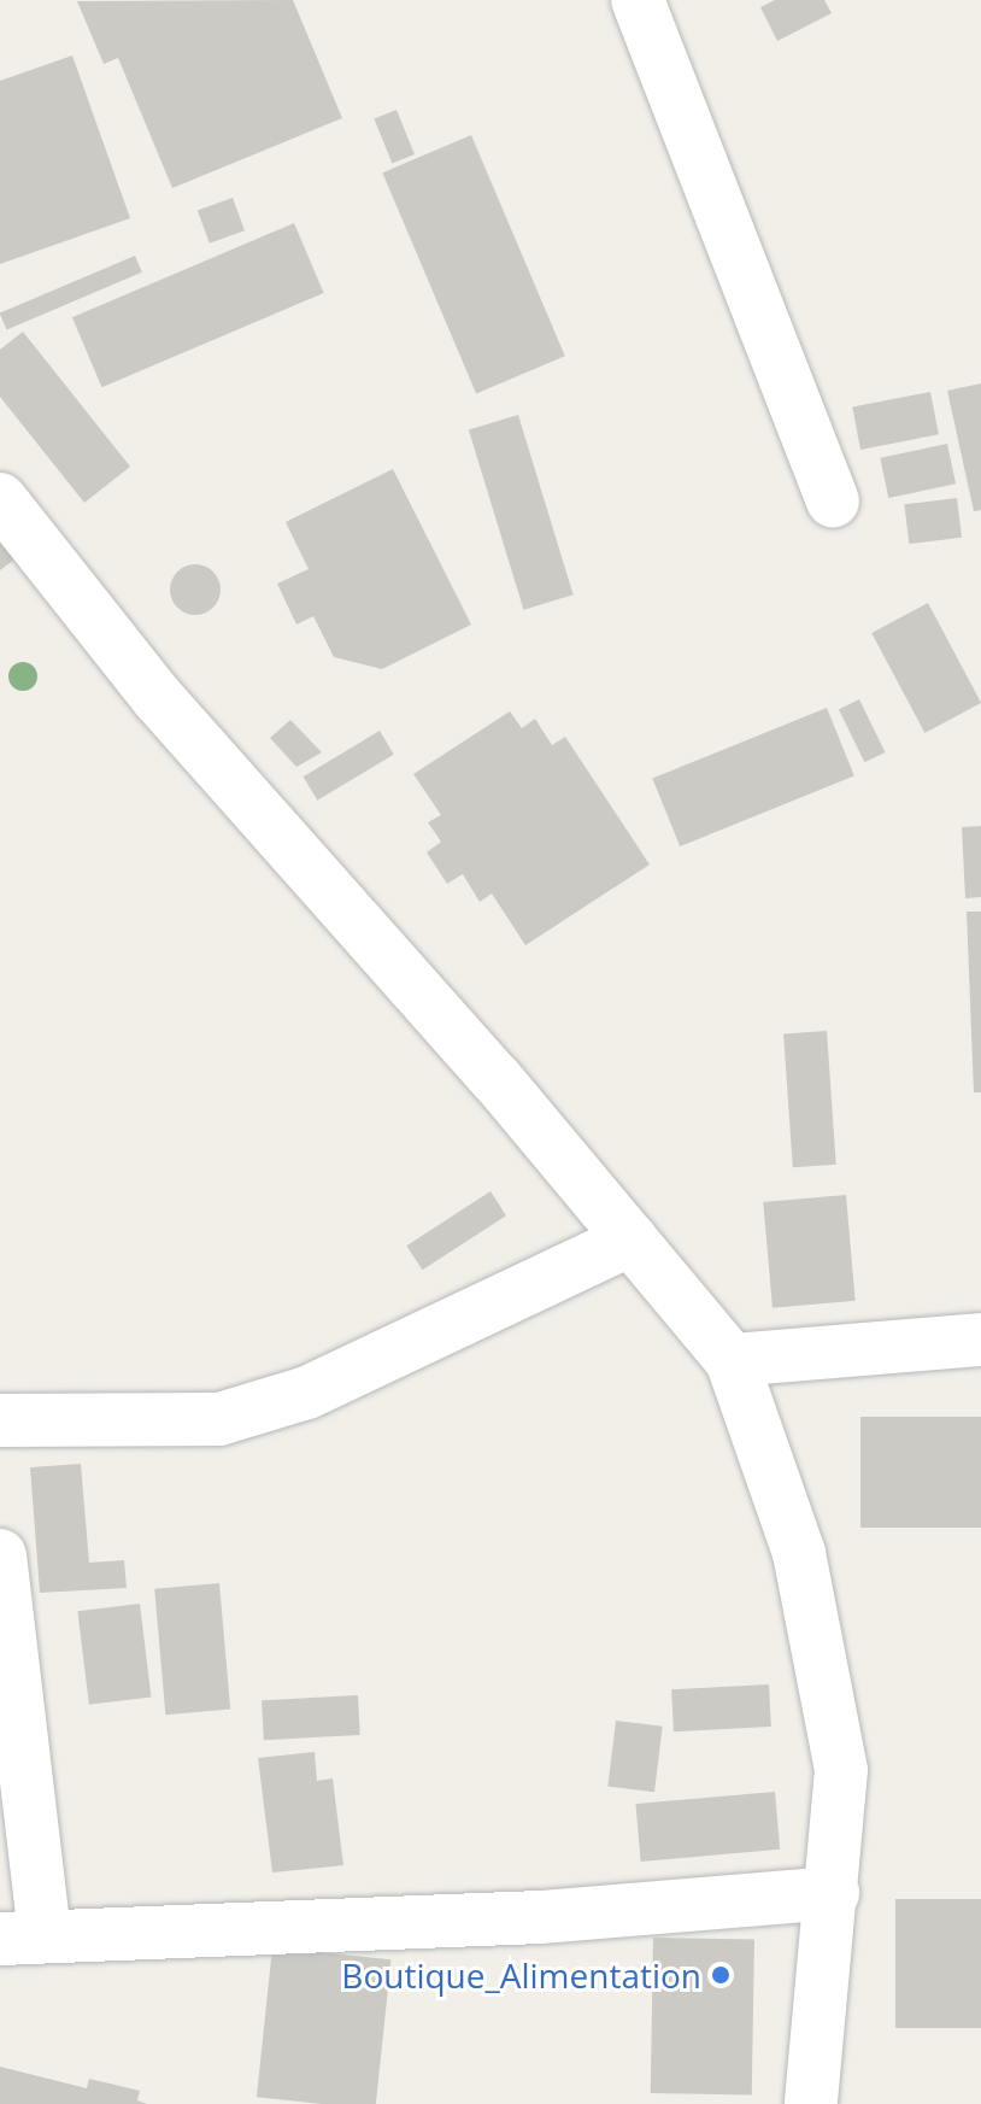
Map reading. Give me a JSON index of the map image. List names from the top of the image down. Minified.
{"places":["Boutique_Alimentation"]}
